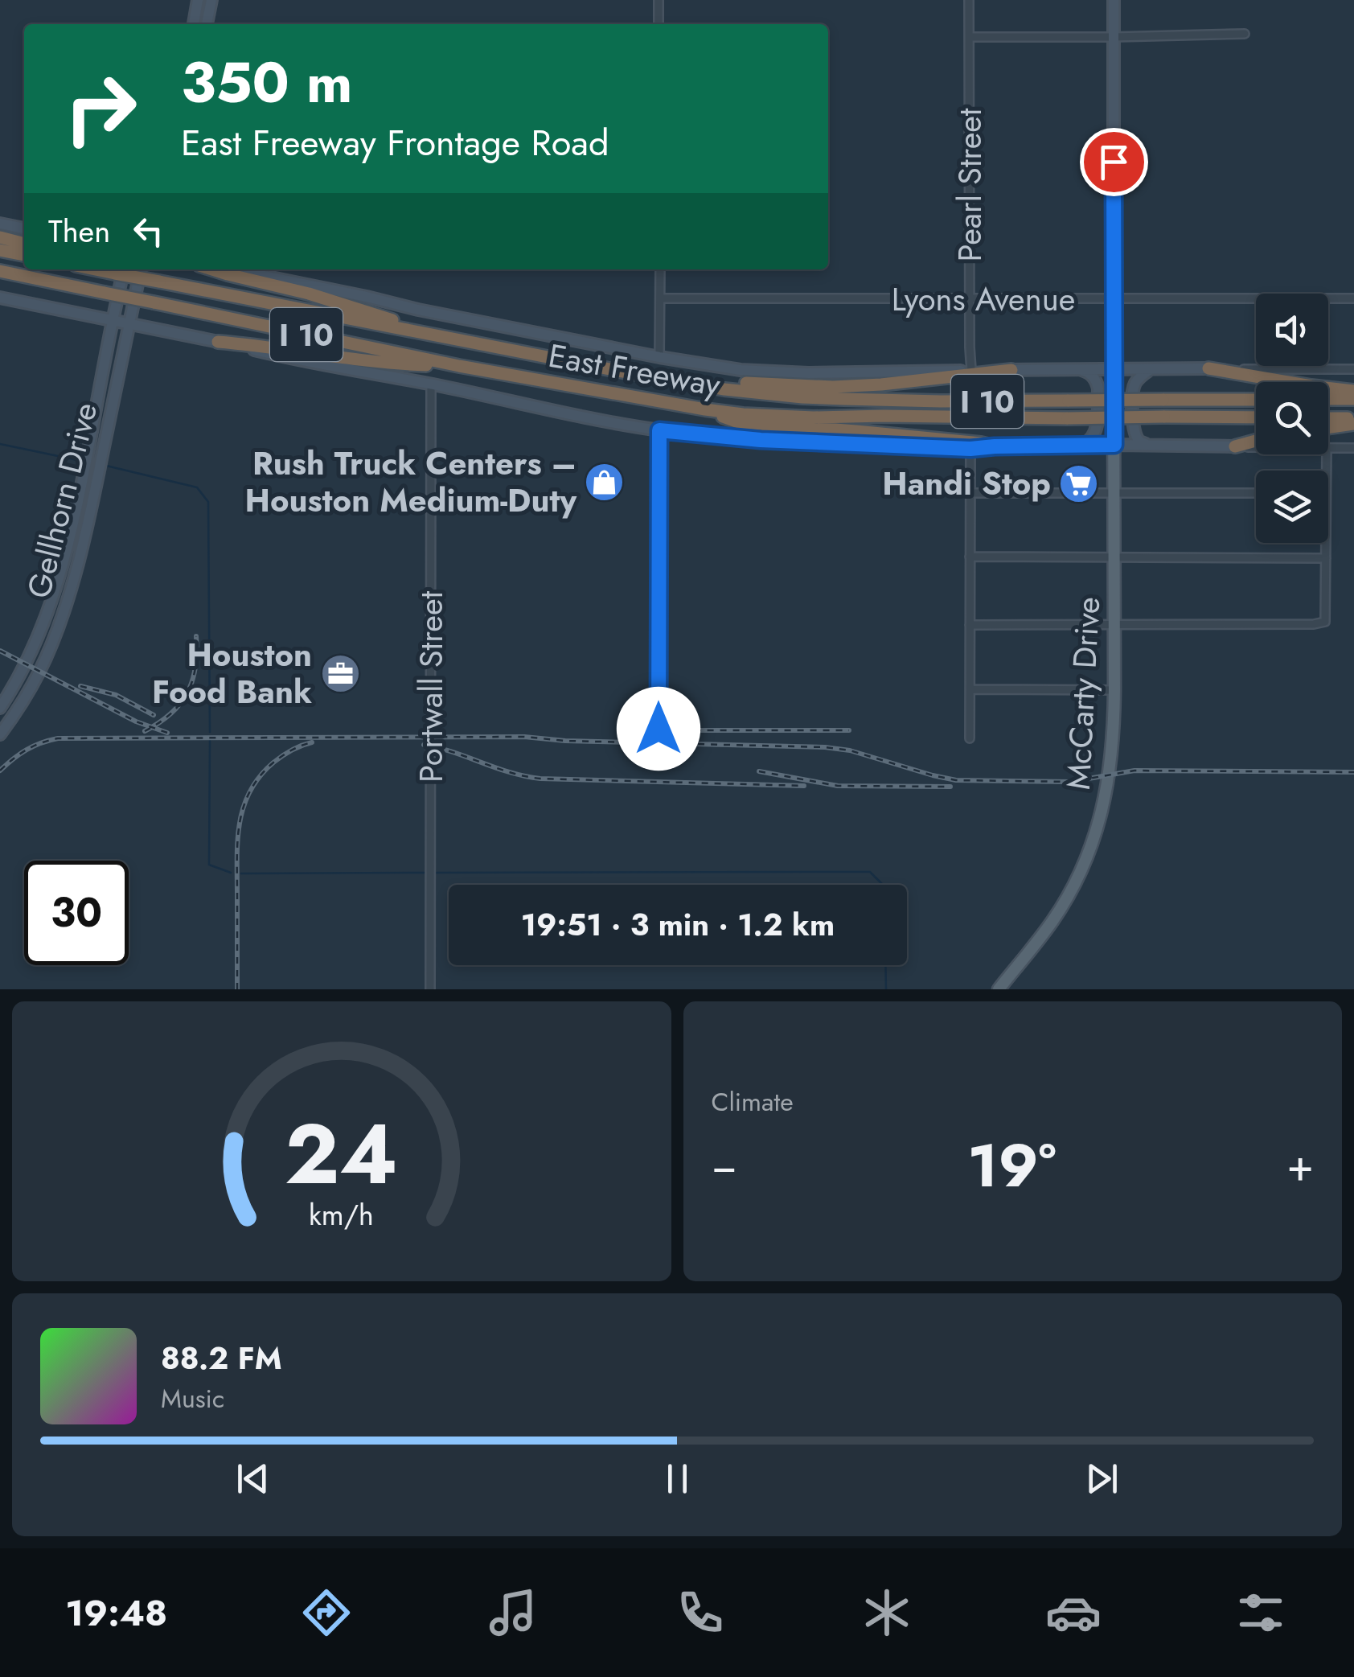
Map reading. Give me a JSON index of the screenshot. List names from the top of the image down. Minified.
{"streets":{"highway":["I 10","East Freeway"],"main road":["Gellhorn Drive","McCarty Drive"],"street":["Pearl Street","Lyons Avenue","Portwall Street"]},"crossings":[["Pearl Street","Lyons Avenue"]],"places":{"shop":["Rush Truck Centers – Houston Medium-Duty"],"supermarket":["Handi Stop"],"office":["Houston Food Bank"]},"page":{"turn":["350 m","East Freeway Frontage Road"],"then":"Then","limit":"30","trip":"19:51 · 3 min · 1.2 km","tile":"Climate","heat":["−","19°","+"],"song":["88.2 FM","Music"],"tabs":"19:48","gauge":["24","km/h"]}}
